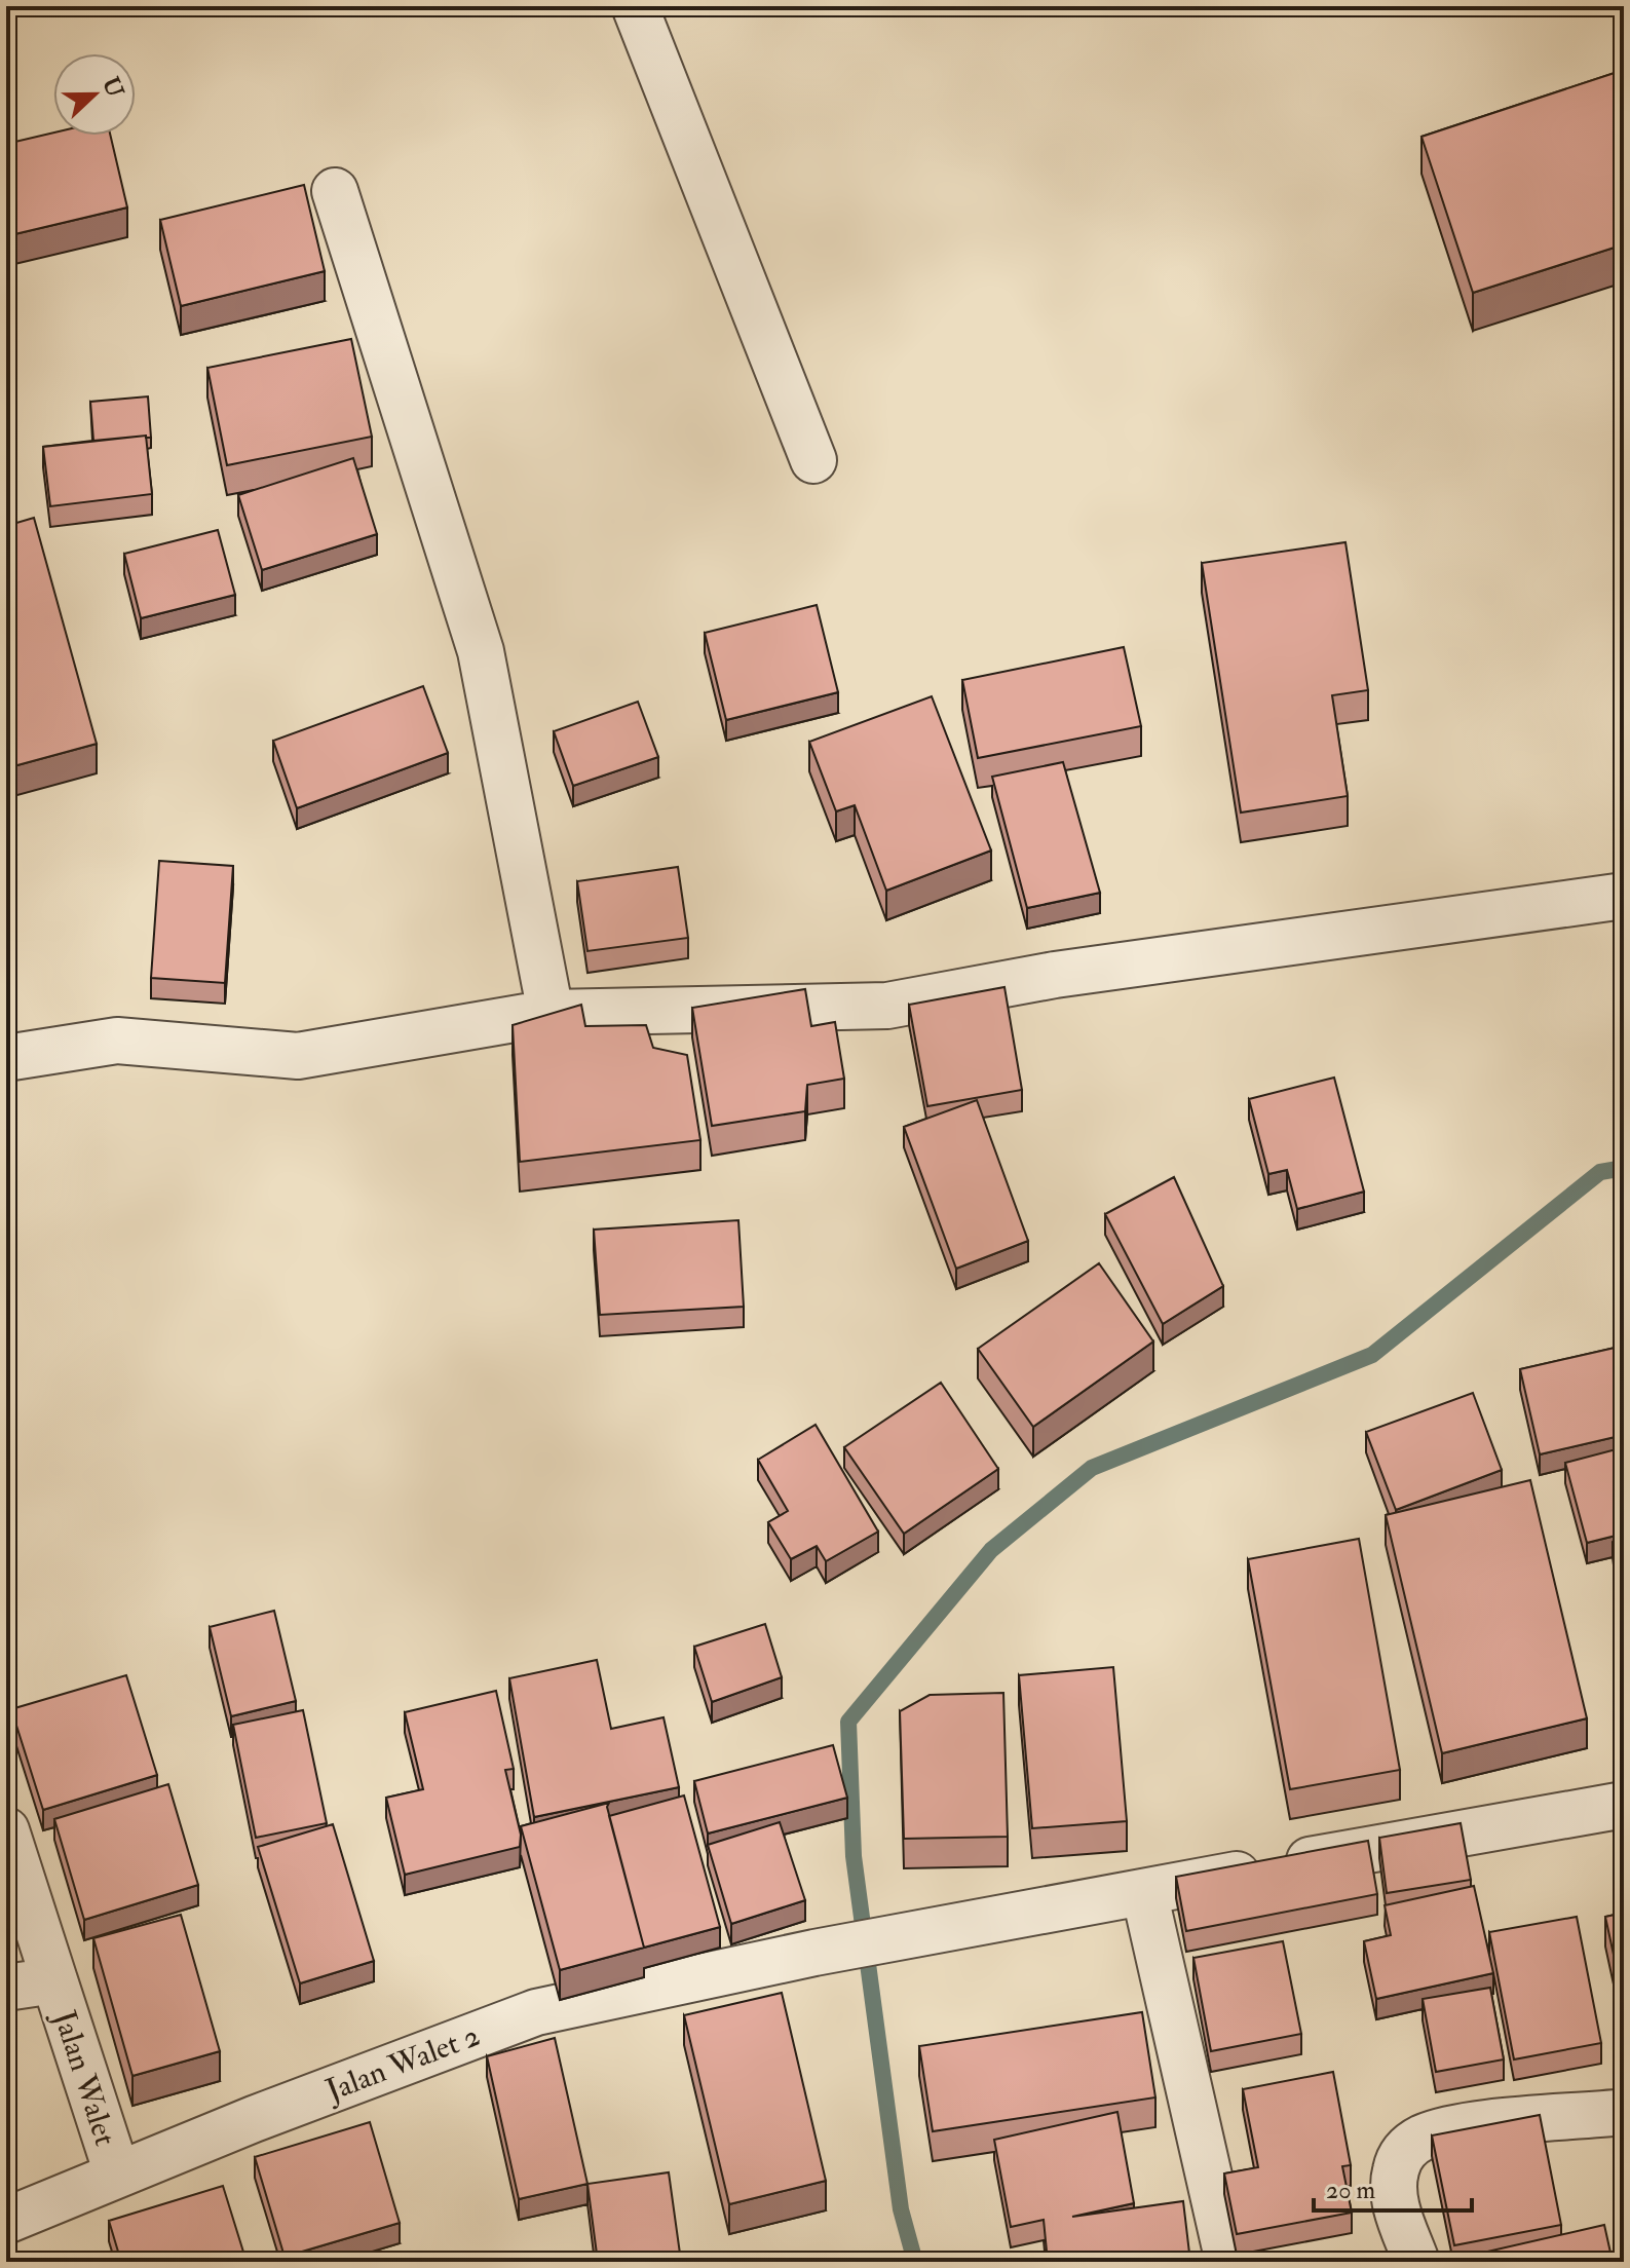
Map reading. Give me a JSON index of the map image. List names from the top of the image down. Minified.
{"streets":{"street":["Jalan Walet 2","Jalan Walet"]},"crossings":[["Jalan Walet 2","Jalan Walet"]],"scale_bar":"20 m","north":"right"}
